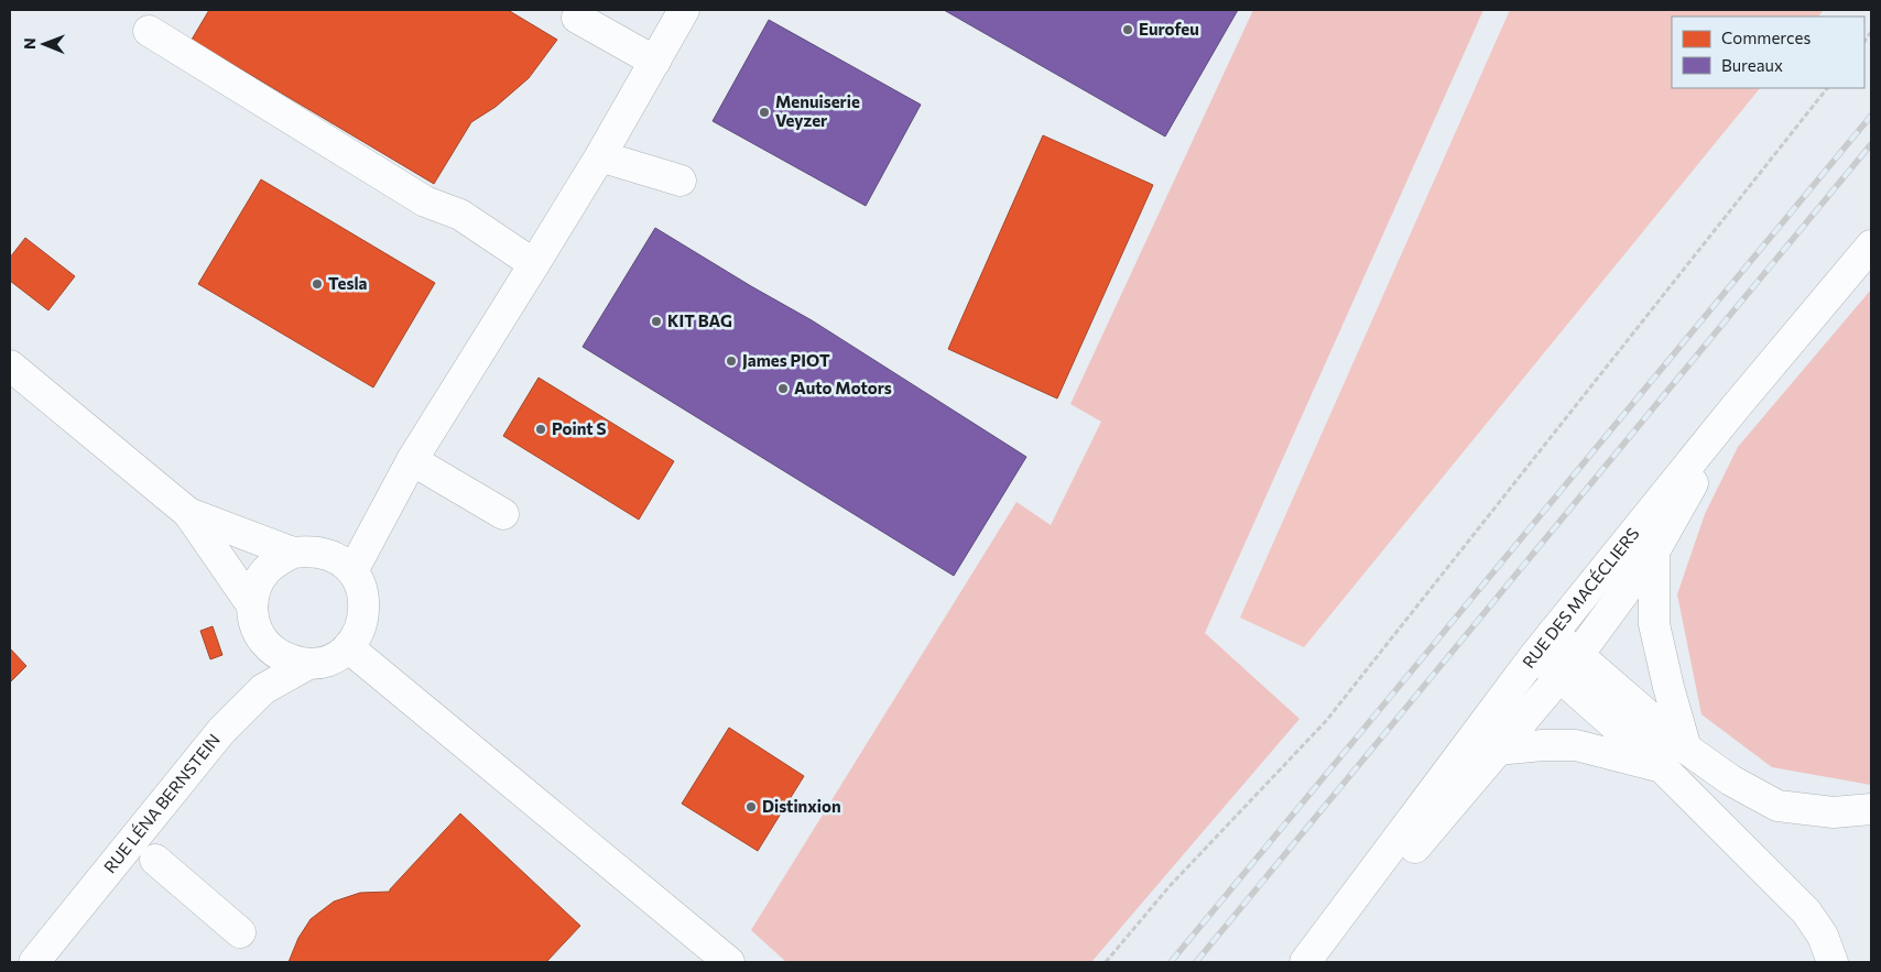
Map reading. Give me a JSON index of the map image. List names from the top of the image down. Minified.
{"streets":{"street":["RUE DES MACÉCLIERS","RUE LÉNA BERNSTEIN"]},"places":["Eurofeu","Menuiserie Veyzer","Tesla","KIT BAG","James PIOT","Auto Motors","Point S","Distinxion"],"legend":["Commerces","Bureaux"],"north":"left"}
